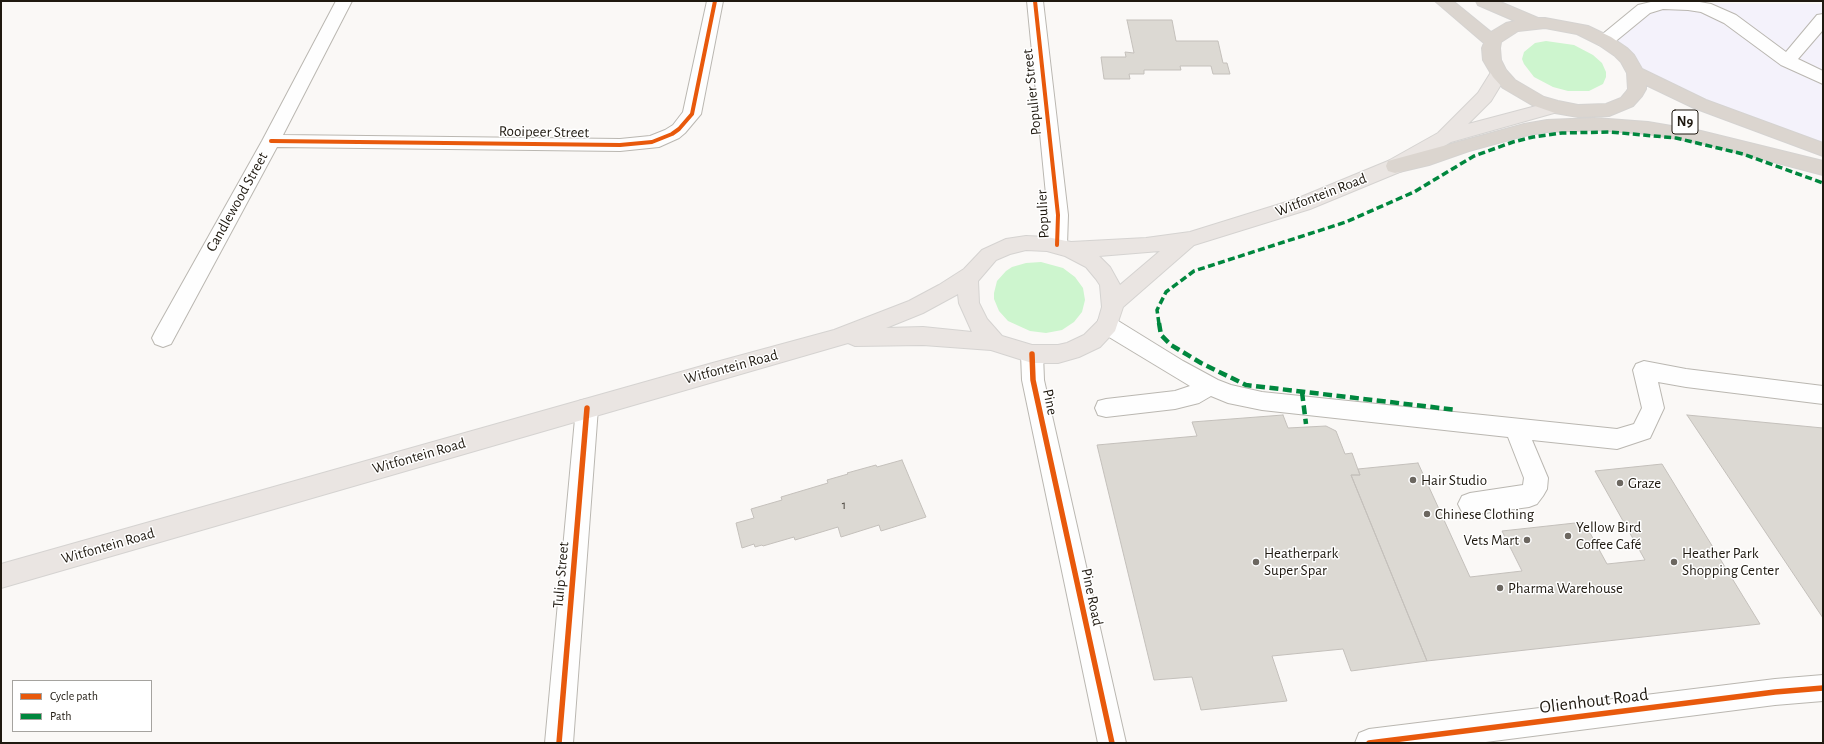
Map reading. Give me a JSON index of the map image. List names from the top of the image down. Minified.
{"streets":{"highway":["N9"],"main road":["Witfontein Road"],"street":["Populier Street","Rooipeer Street","Candlewood Street","Populier","Pine","Tulip Street","Pine Road","Olienhout Road"]},"crossings":[["Populier Street","Populier"],["N9","Witfontein Road"],["Rooipeer Street","Candlewood Street"],["Witfontein Road","Populier"],["Witfontein Road","Pine"],["Witfontein Road","Tulip Street"],["Populier","Pine"],["Pine","Pine Road"]],"places":["Hair Studio","Graze","Chinese Clothing","Yellow Bird Coffee Café","Vets Mart","Heatherpark Super Spar","Heather Park Shopping Center","Pharma Warehouse"],"house_numbers":["1"],"legend":["Cycle path","Path"]}
